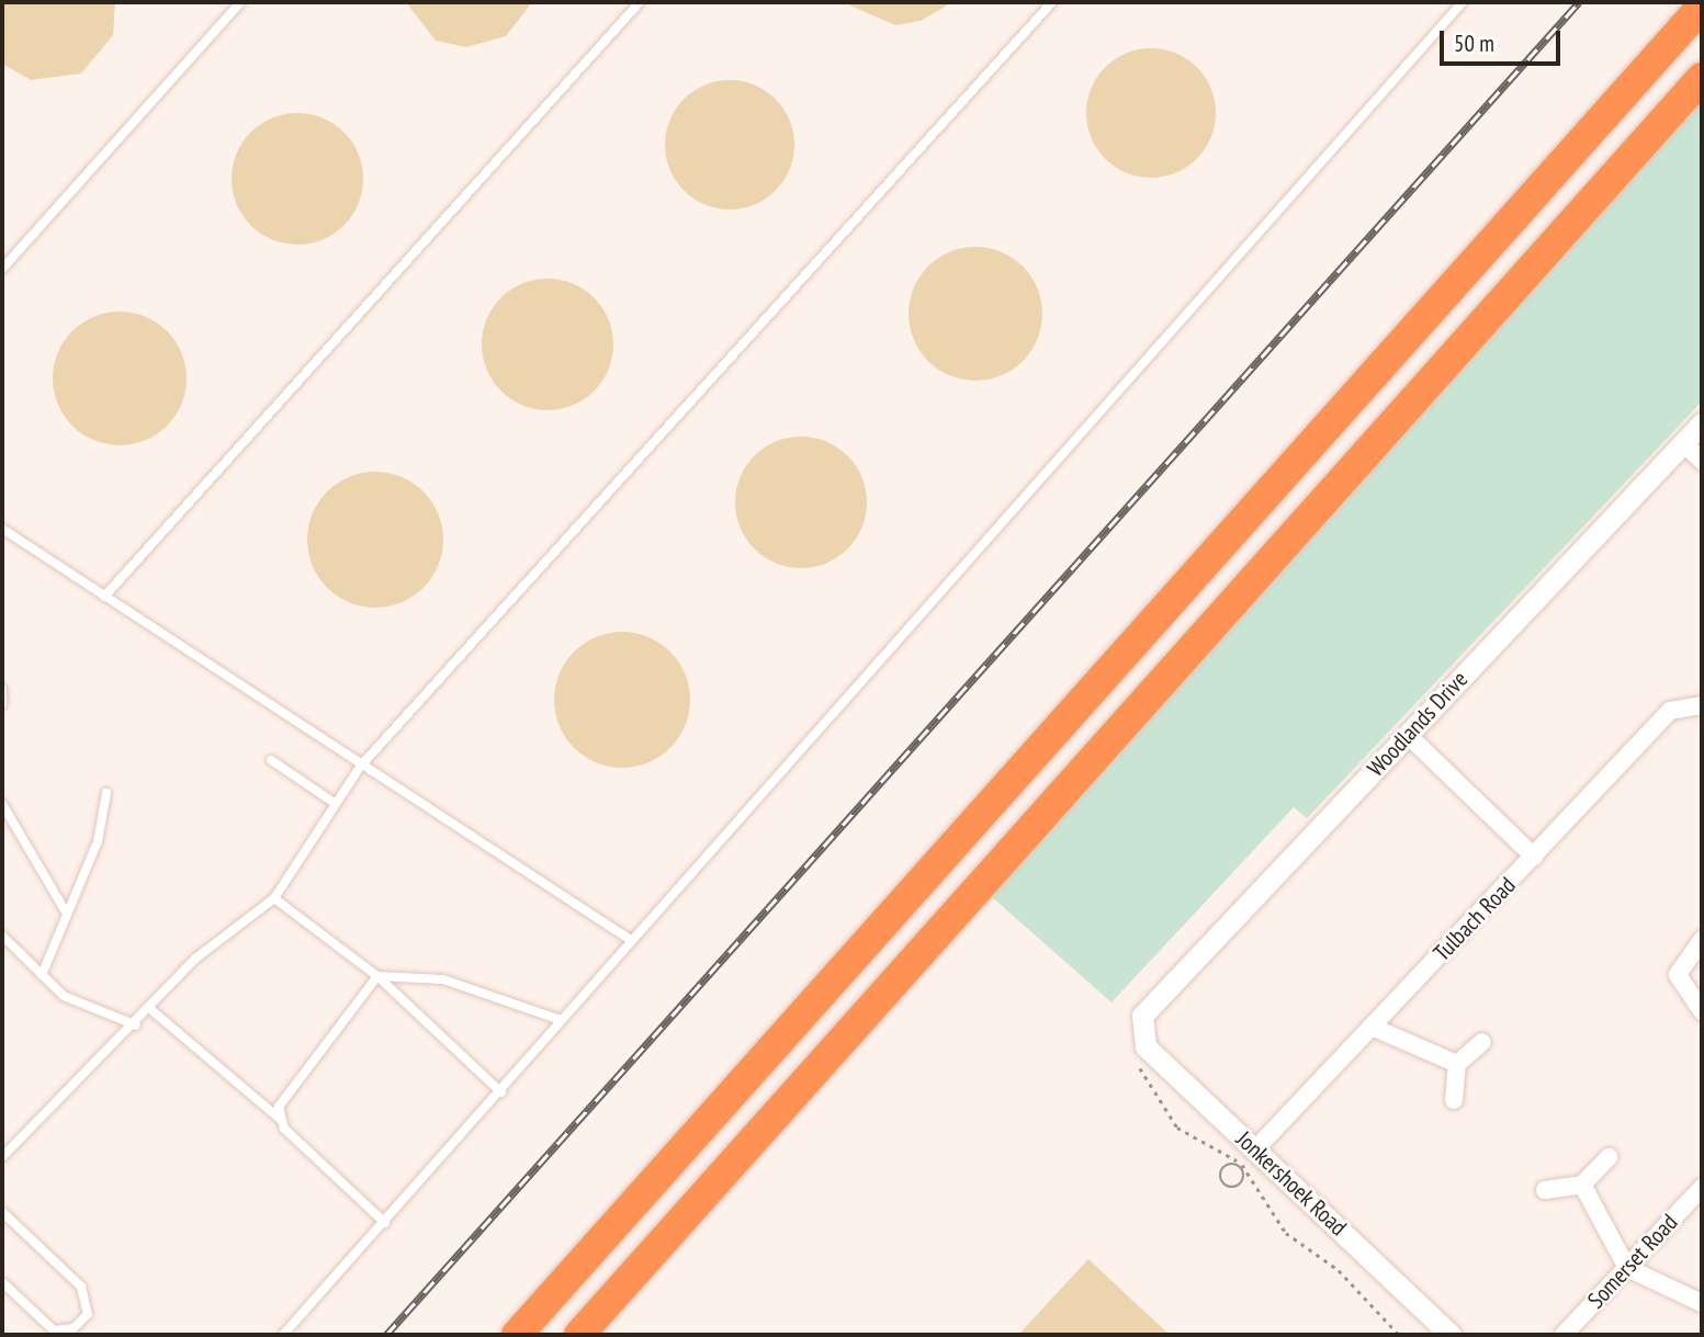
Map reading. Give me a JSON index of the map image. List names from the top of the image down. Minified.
{"streets":{"street":["Woodlands Drive","Tulbach Road","Jonkershoek Road","Somerset Road"]},"crossings":[["Woodlands Drive","Jonkershoek Road"],["Tulbach Road","Jonkershoek Road"]],"scale_bar":"50 m"}
